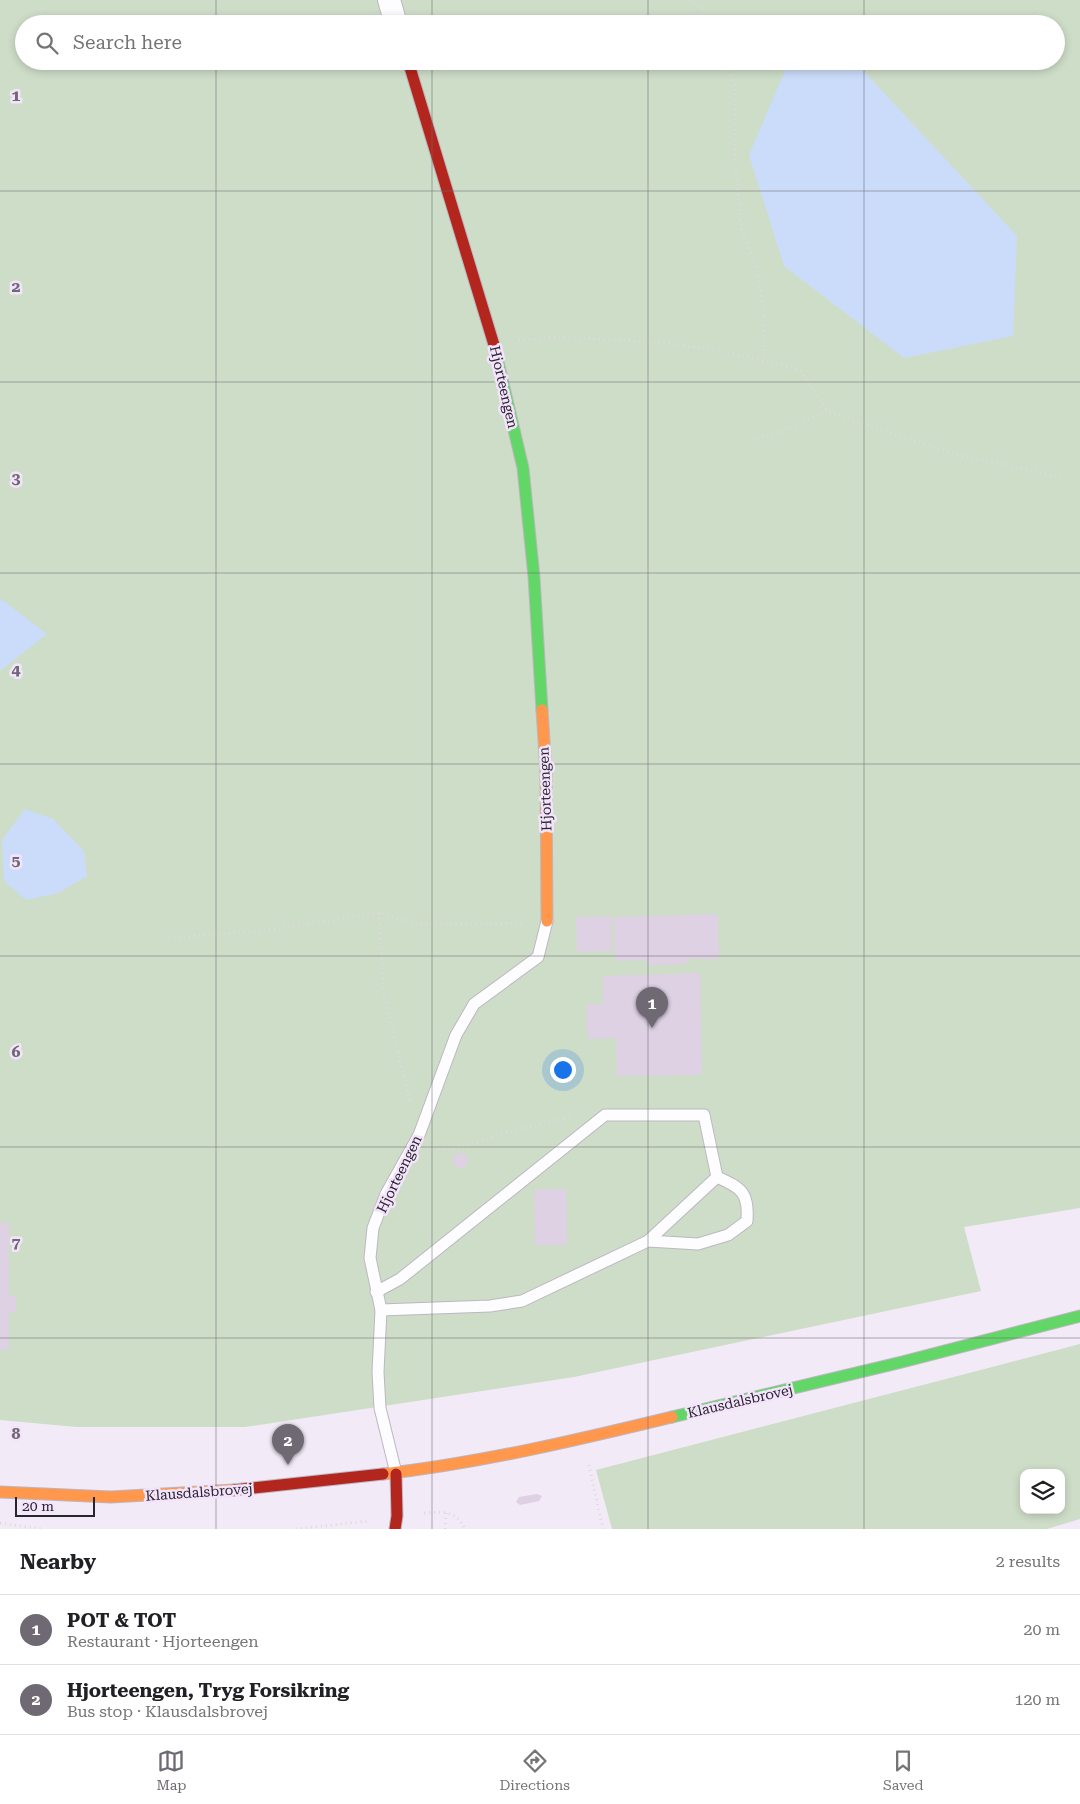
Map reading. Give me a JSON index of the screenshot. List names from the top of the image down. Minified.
{"streets":{"street":["Hjorteengen","Klausdalsbrovej"]},"crossings":[["Hjorteengen","Klausdalsbrovej"]],"scale_bar":"20 m","page":{"search":"Search here","pins":["1","2"],"scale":"20 m","heading":["Nearby","2 results"],"list":[{"mark":"1","name":"POT & TOT","note":"Restaurant · Hjorteengen","value":"20 m"},{"mark":"2","name":"Hjorteengen, Tryg Forsikring","note":"Bus stop · Klausdalsbrovej","value":"120 m"}],"nav":["Map","Directions","Saved"]},"grid":{"rows":["1","2","3","4","5","6","7","8"]}}
